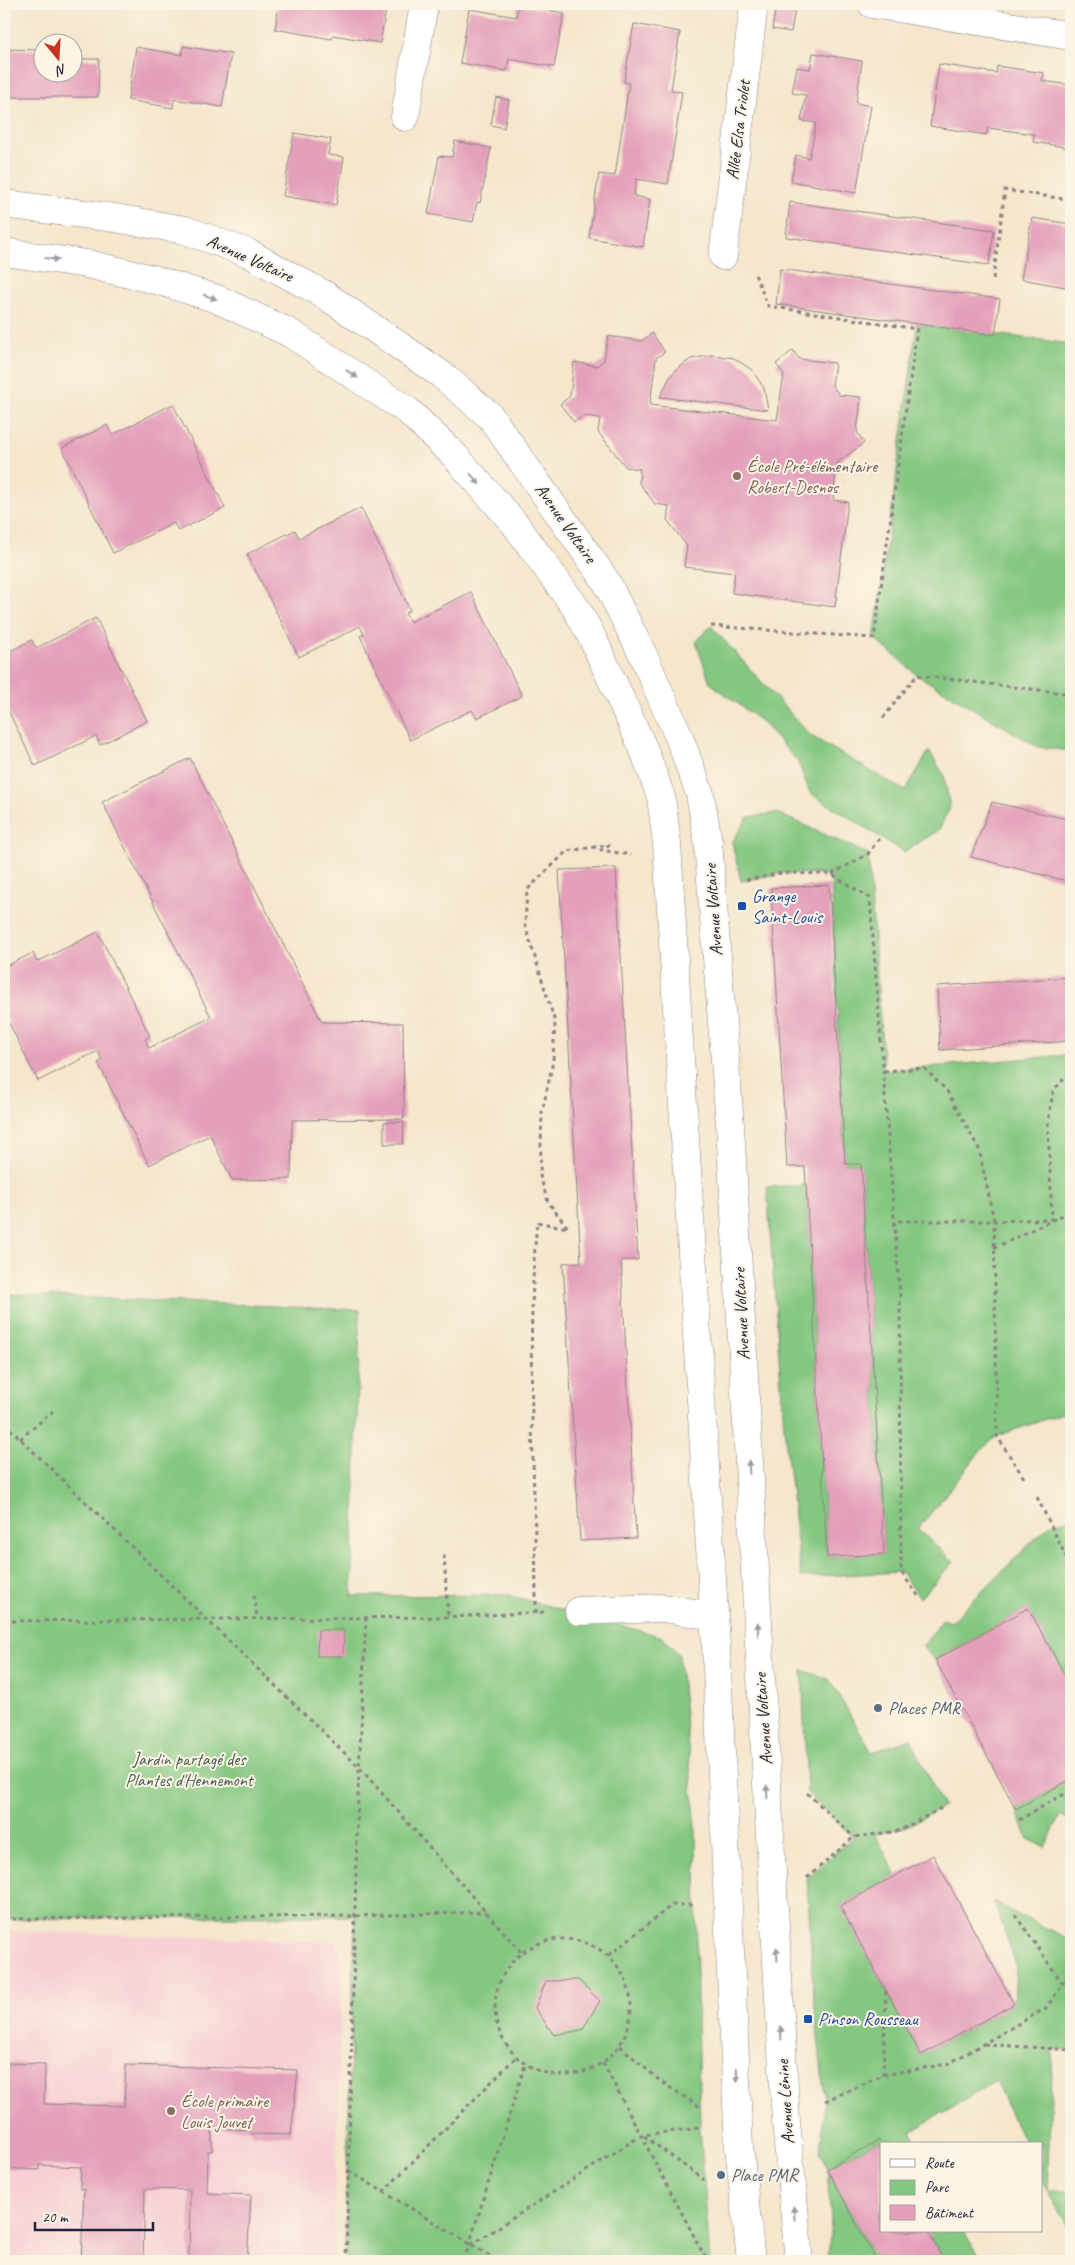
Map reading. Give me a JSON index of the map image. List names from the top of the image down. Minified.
{"streets":{"street":["Allée Elsa Triolet","Avenue Voltaire","Avenue Lénine"]},"crossings":[["Avenue Voltaire","Avenue Lénine"]],"one_way":["Avenue Voltaire"],"parks":["Jardin partagé des Plantes d'Hennemont"],"places":{"other":["École Pré-élémentaire Robert-Desnos","Places PMR","École primaire Louis Jouvet","Place PMR"],"transit":["Grange Saint-Louis","Pinson Rousseau"]},"legend":["Route","Parc","Bâtiment"],"scale_bar":"20 m","north":"bottom"}
